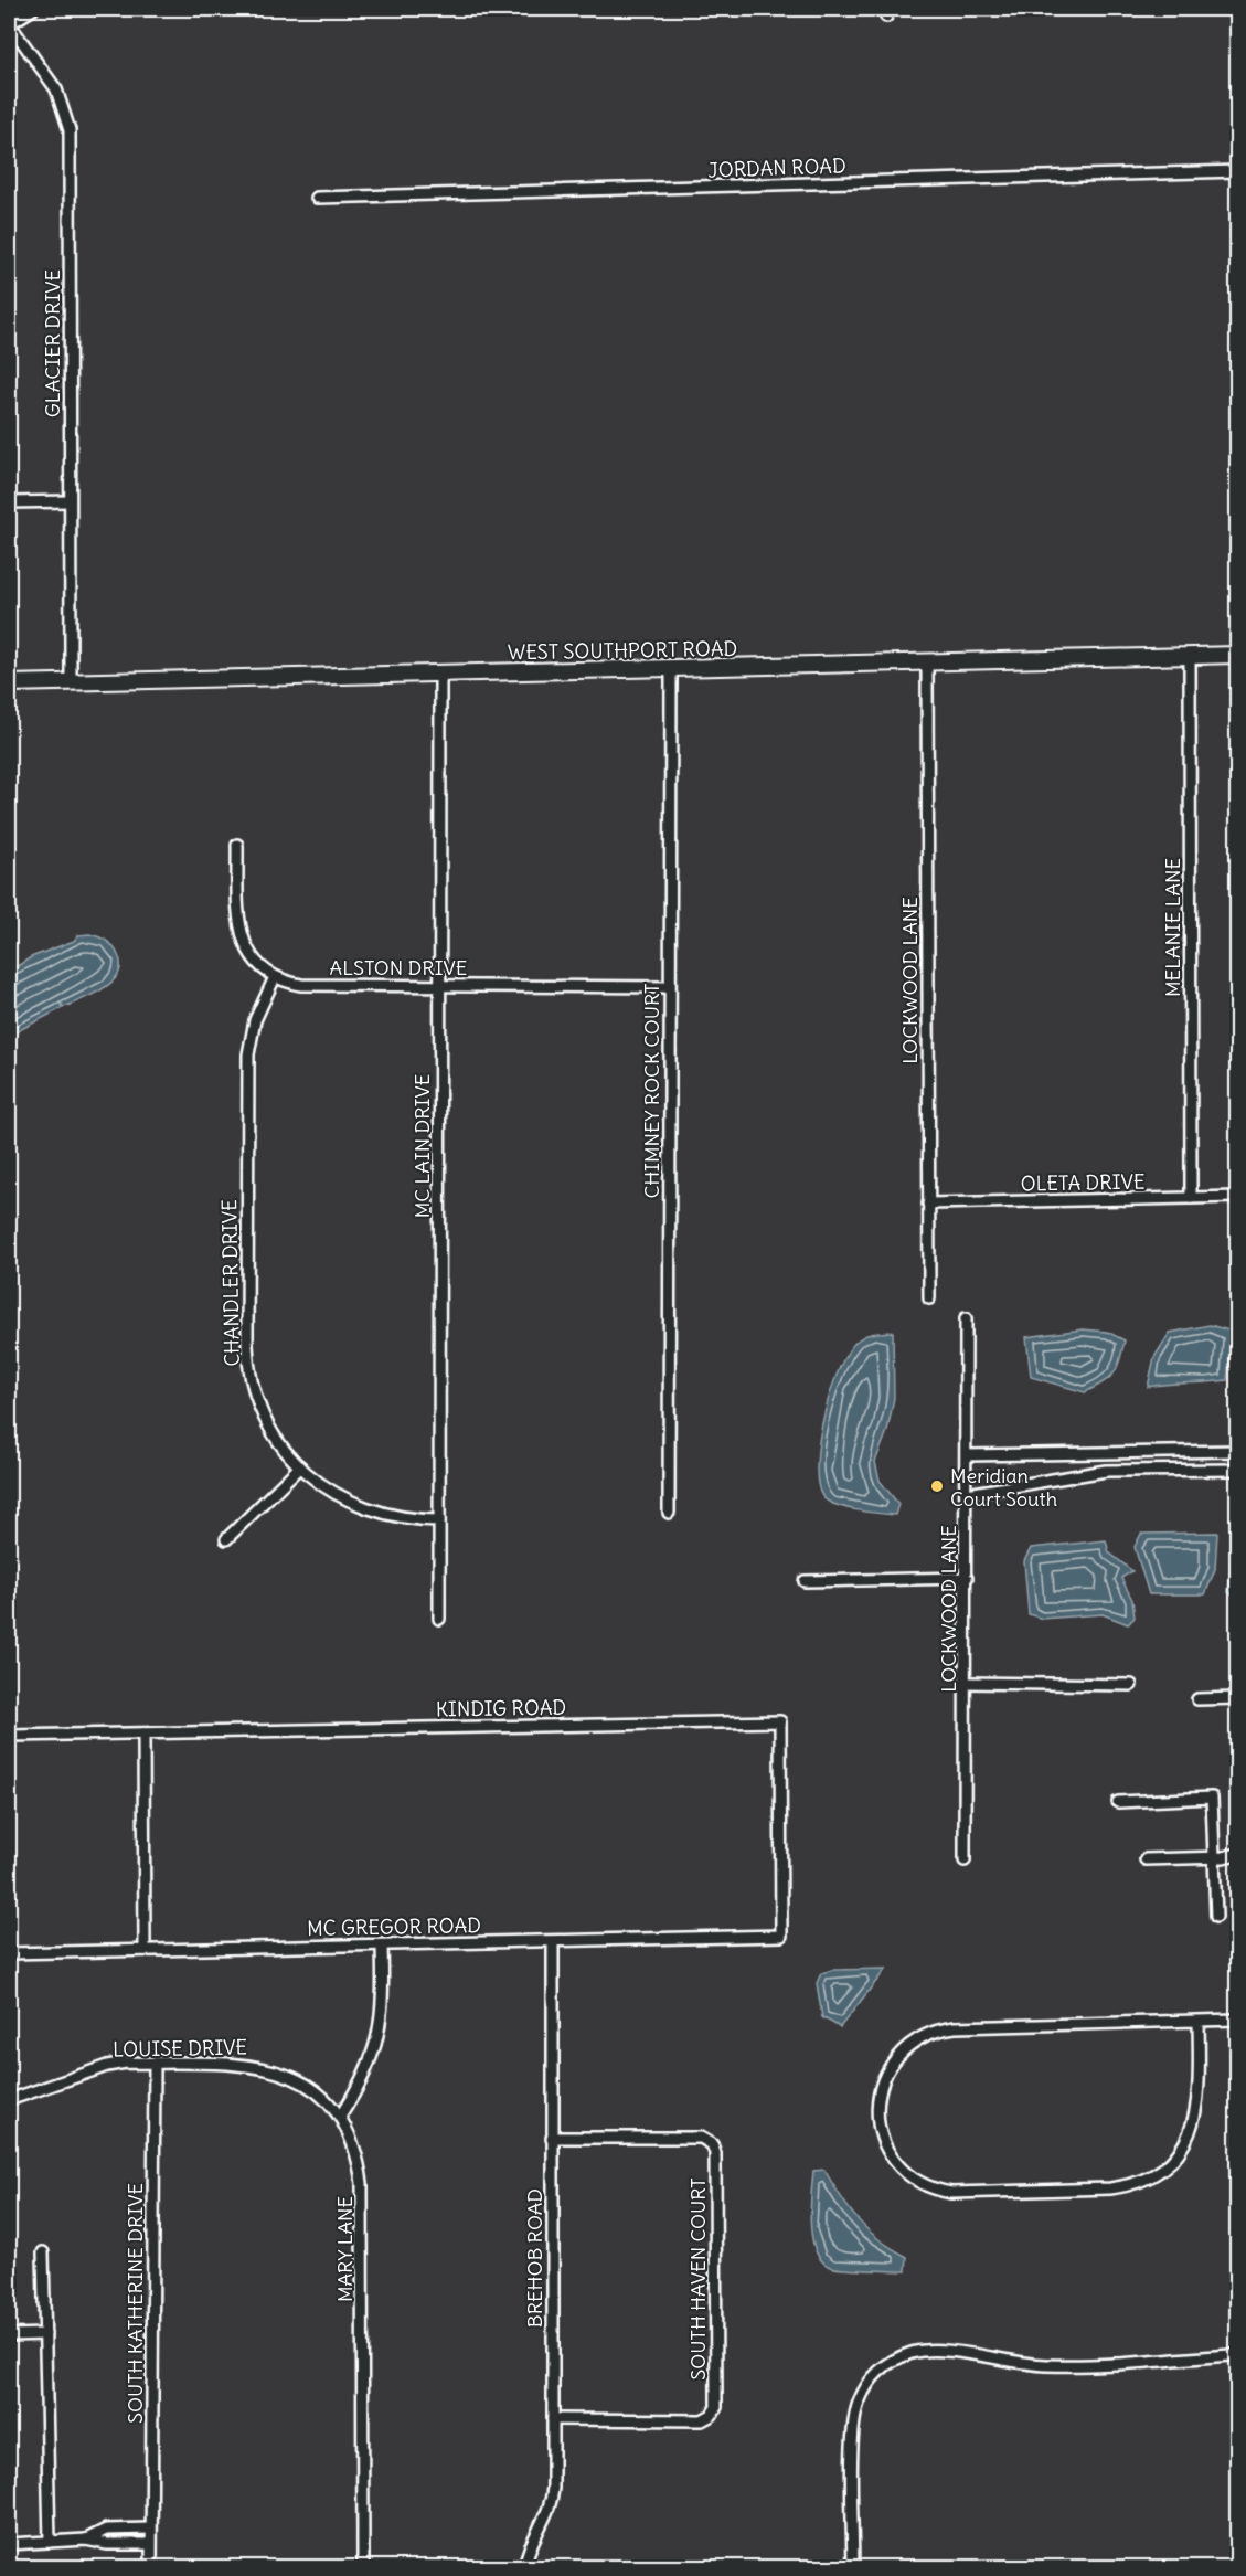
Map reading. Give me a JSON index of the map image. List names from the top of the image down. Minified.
{"streets":{"main road":["WEST SOUTHPORT ROAD"],"street":["JORDAN ROAD","GLACIER DRIVE","MELANIE LANE","ALSTON DRIVE","LOCKWOOD LANE","CHIMNEY ROCK COURT","MC LAIN DRIVE","OLETA DRIVE","CHANDLER DRIVE","KINDIG ROAD","MC GREGOR ROAD","LOUISE DRIVE","MARY LANE","BREHOB ROAD","SOUTH HAVEN COURT","SOUTH KATHERINE DRIVE"]},"crossings":[["GLACIER DRIVE","WEST SOUTHPORT ROAD"],["WEST SOUTHPORT ROAD","MELANIE LANE"],["WEST SOUTHPORT ROAD","LOCKWOOD LANE"],["WEST SOUTHPORT ROAD","CHIMNEY ROCK COURT"],["WEST SOUTHPORT ROAD","MC LAIN DRIVE"],["MELANIE LANE","OLETA DRIVE"],["ALSTON DRIVE","CHIMNEY ROCK COURT"],["ALSTON DRIVE","MC LAIN DRIVE"],["ALSTON DRIVE","CHANDLER DRIVE"],["LOCKWOOD LANE","OLETA DRIVE"],["MC LAIN DRIVE","CHANDLER DRIVE"],["KINDIG ROAD","MC GREGOR ROAD"],["MC GREGOR ROAD","BREHOB ROAD"],["LOUISE DRIVE","MARY LANE"],["LOUISE DRIVE","SOUTH KATHERINE DRIVE"],["BREHOB ROAD","SOUTH HAVEN COURT"]],"places":["Meridian Court South"]}
